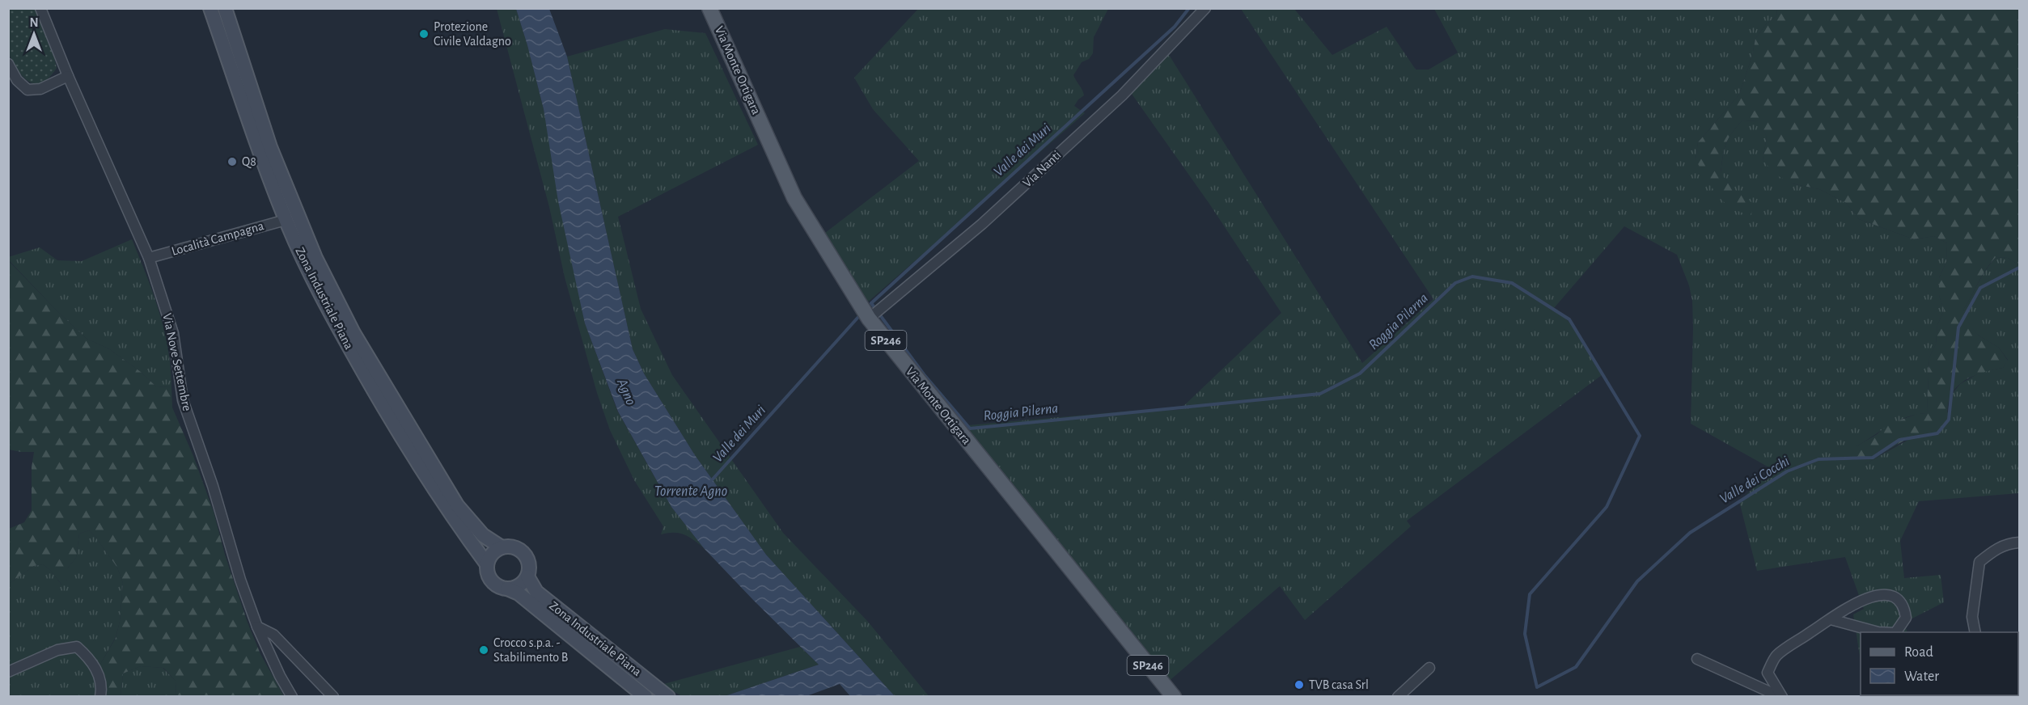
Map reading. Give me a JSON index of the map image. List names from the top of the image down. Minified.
{"streets":{"main road":["Via Monte Ortigara","Zona Industriale Piana","SP246"],"street":["Via Nanti","Località Campagna","Via Nove Settembre"]},"crossings":[["Via Monte Ortigara","Via Nanti"],["Località Campagna","Zona Industriale Piana"],["Località Campagna","Via Nove Settembre"]],"water":["Valle dei Muri","Roggia Pilerna","Agno","Valle dei Cocchi","Torrente Agno"],"places":["Protezione Civile Valdagno","Q8","Crocco s.p.a. - Stabilimento B","TVB casa Srl"],"legend":["Road","Water"],"north":"top"}
